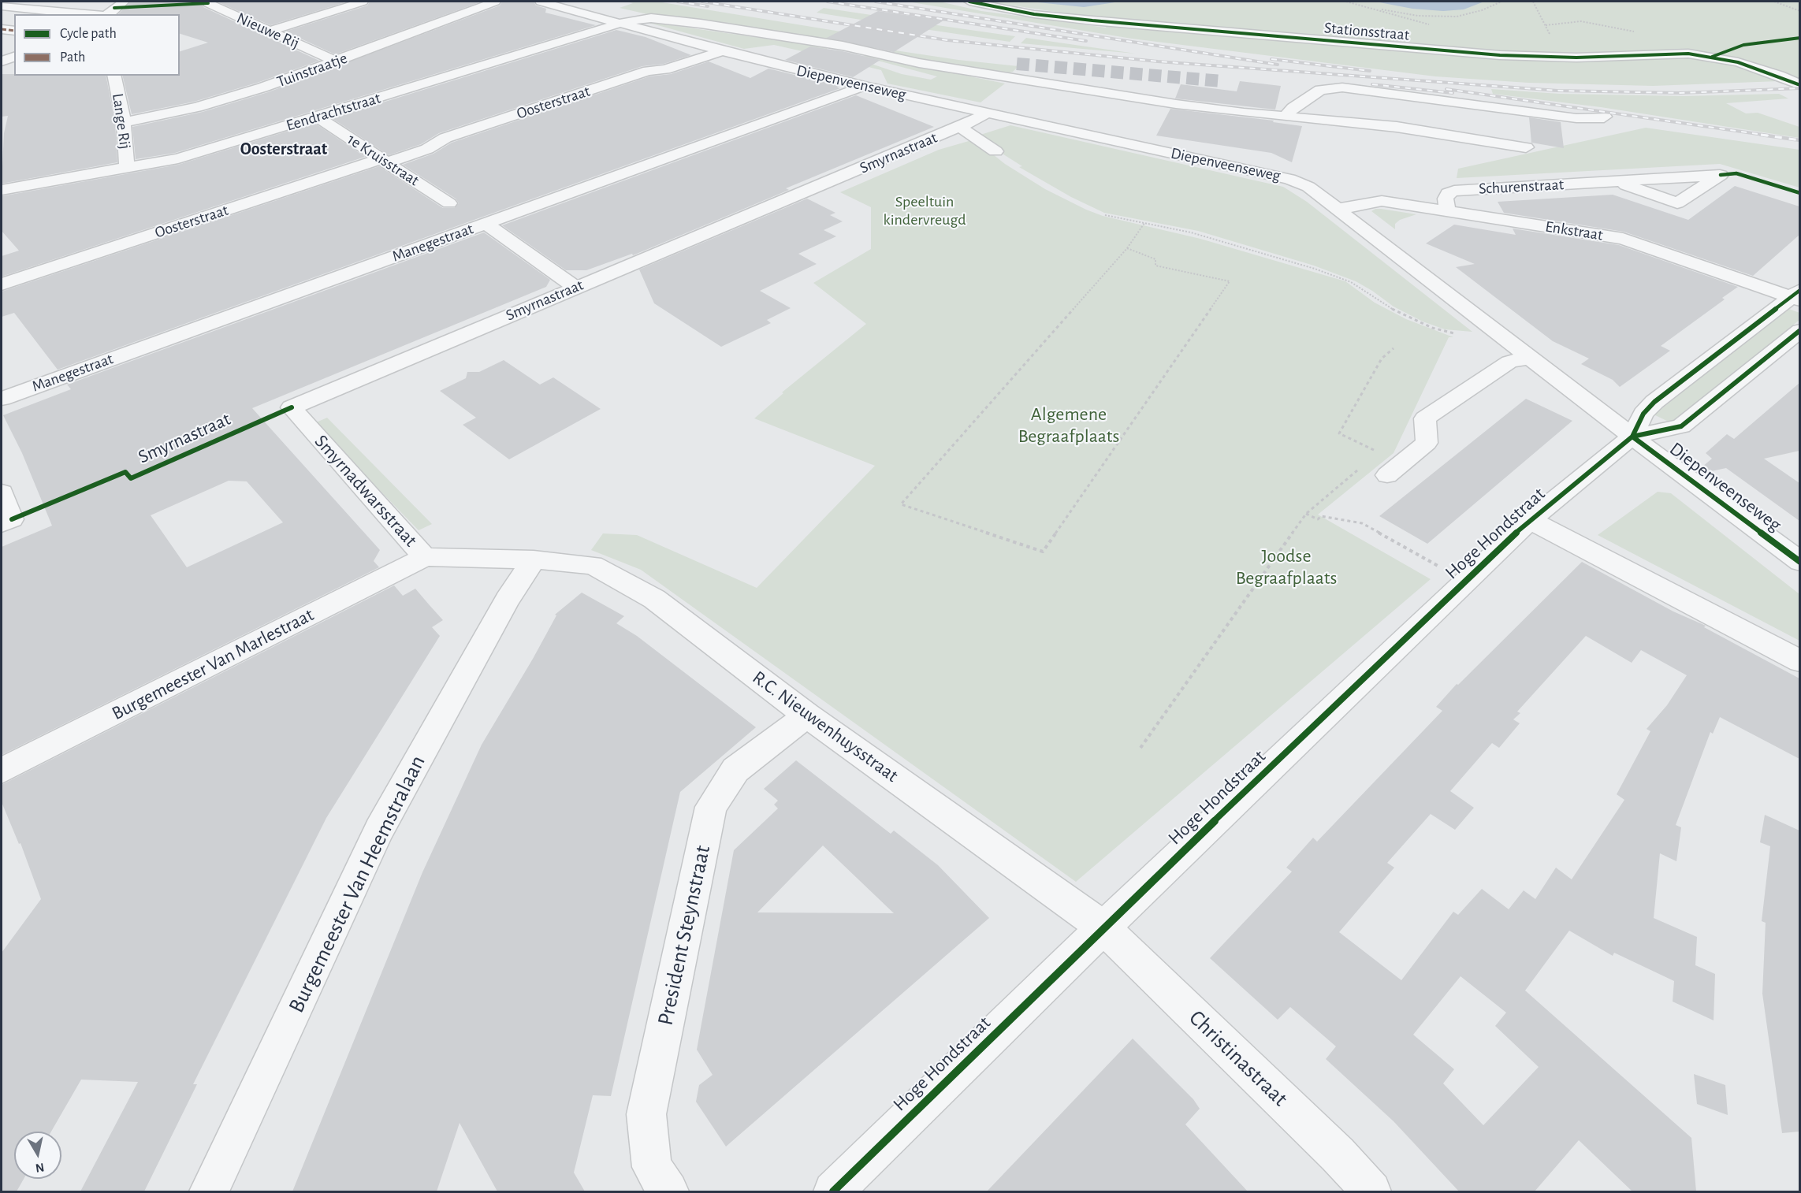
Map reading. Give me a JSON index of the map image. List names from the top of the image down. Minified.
{"streets":{"street":["Nieuwe Rij","Stationsstraat","Tuinstraatje","Diepenveenseweg","Oosterstraat","Eendrachtstraat","Lange Rij","Smyrnastraat","1e Kruisstraat","Schurenstraat","Enkstraat","Manegestraat","Smyrnadwarsstraat","Hoge Hondstraat","Burgemeester Van Marlestraat","R.C. Nieuwenhuysstraat","Burgemeester Van Heemstralaan","President Steynstraat","Christinastraat"]},"crossings":[["Nieuwe Rij","Tuinstraatje"],["Tuinstraatje","Lange Rij"],["Diepenveenseweg","Oosterstraat"],["Diepenveenseweg","Eendrachtstraat"],["Diepenveenseweg","Smyrnastraat"],["Diepenveenseweg","Enkstraat"],["Diepenveenseweg","Manegestraat"],["Diepenveenseweg","Hoge Hondstraat"],["Oosterstraat","1e Kruisstraat"],["Eendrachtstraat","Lange Rij"],["Eendrachtstraat","1e Kruisstraat"],["Smyrnastraat","Smyrnadwarsstraat"],["Schurenstraat","Enkstraat"],["Enkstraat","Hoge Hondstraat"],["Smyrnadwarsstraat","Burgemeester Van Marlestraat"],["Smyrnadwarsstraat","R.C. Nieuwenhuysstraat"],["Smyrnadwarsstraat","Burgemeester Van Heemstralaan"],["Hoge Hondstraat","R.C. Nieuwenhuysstraat"],["Hoge Hondstraat","Christinastraat"],["R.C. Nieuwenhuysstraat","Burgemeester Van Heemstralaan"],["R.C. Nieuwenhuysstraat","President Steynstraat"],["R.C. Nieuwenhuysstraat","Christinastraat"]],"districts":["Oosterstraat"],"parks":["Speeltuin kindervreugd","Algemene Begraafplaats","Joodse Begraafplaats"],"legend":["Cycle path","Path"],"north":"bottom"}
